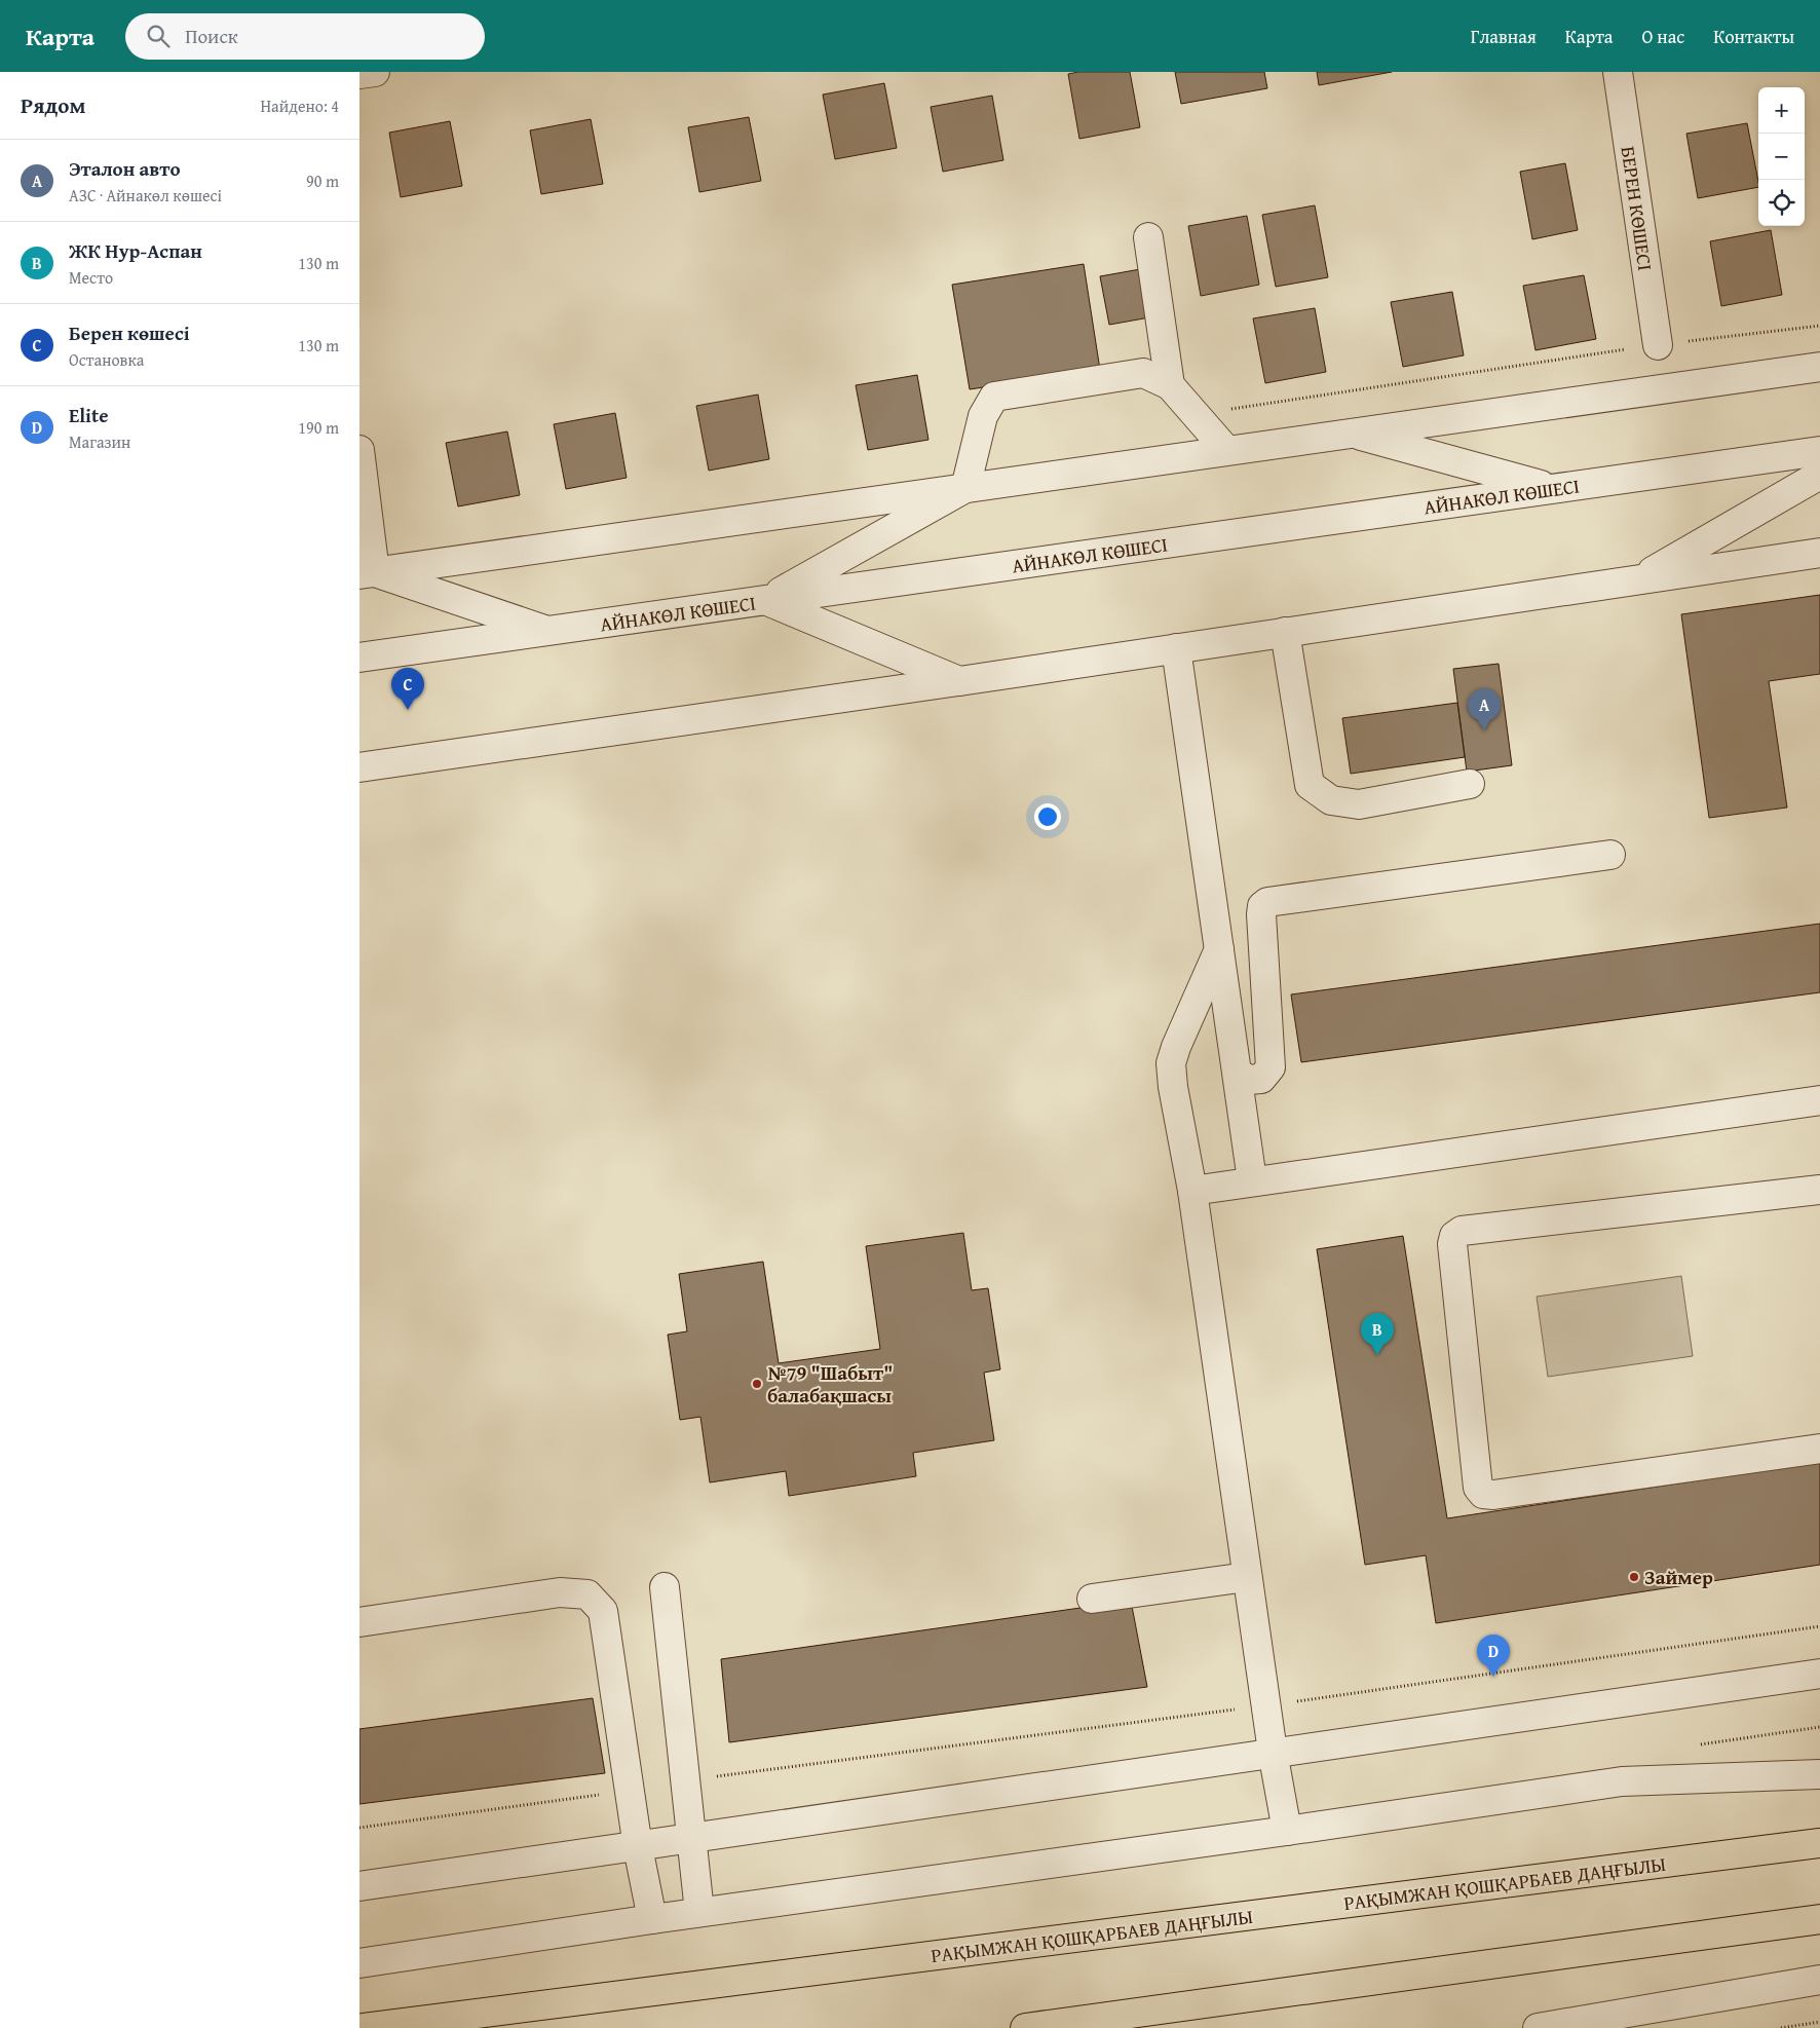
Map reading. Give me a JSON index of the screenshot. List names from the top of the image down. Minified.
{"streets":{"main road":["РАҚЫМЖАН ҚОШҚАРБАЕВ ДАҢҒЫЛЫ"],"street":["БЕРЕН КӨШЕСІ","АЙНАКӨЛ КӨШЕСІ"]},"places":["№79 \"Шабыт\" балабақшасы","Займер"],"page":{"header":"Карта","search":"Поиск","nav":["Главная","Карта","О нас","Контакты"],"heading":["Рядом","Найдено: 4"],"map_buttons":["+","−"],"list":[{"mark":"A","name":"Эталон авто","note":"АЗС · Айнакөл көшесі","value":"90 m"},{"mark":"B","name":"ЖК Нур-Аспан","note":"Место","value":"130 m"},{"mark":"C","name":"Берен көшесі","note":"Остановка","value":"130 m"},{"mark":"D","name":"Elite","note":"Магазин","value":"190 m"}],"pins":["C","A","B","D"]}}
